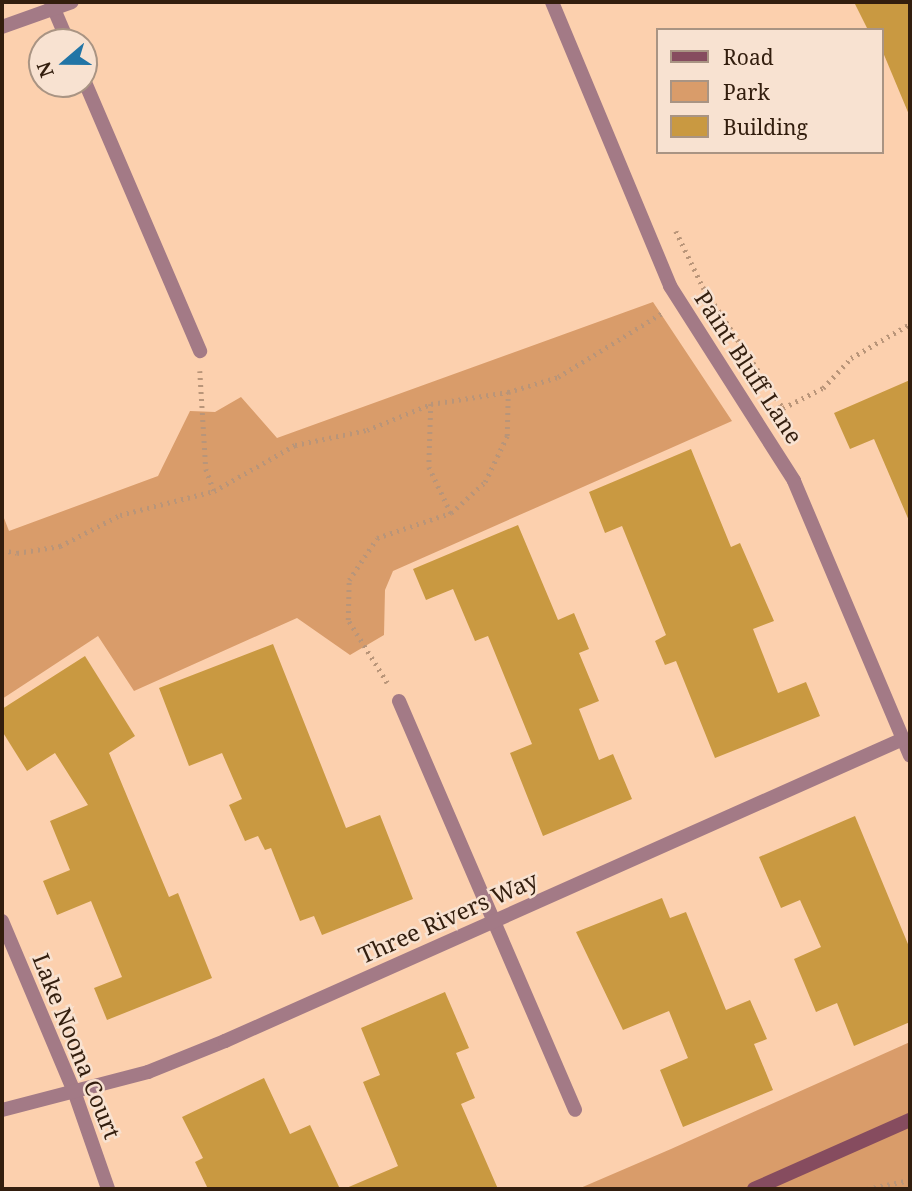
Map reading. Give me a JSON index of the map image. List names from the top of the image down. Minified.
{"streets":{"street":["Paint Bluff Lane","Three Rivers Way","Lake Noona Court"]},"crossings":[["Paint Bluff Lane","Three Rivers Way"],["Three Rivers Way","Lake Noona Court"]],"legend":["Road","Park","Building"],"north":"left"}
